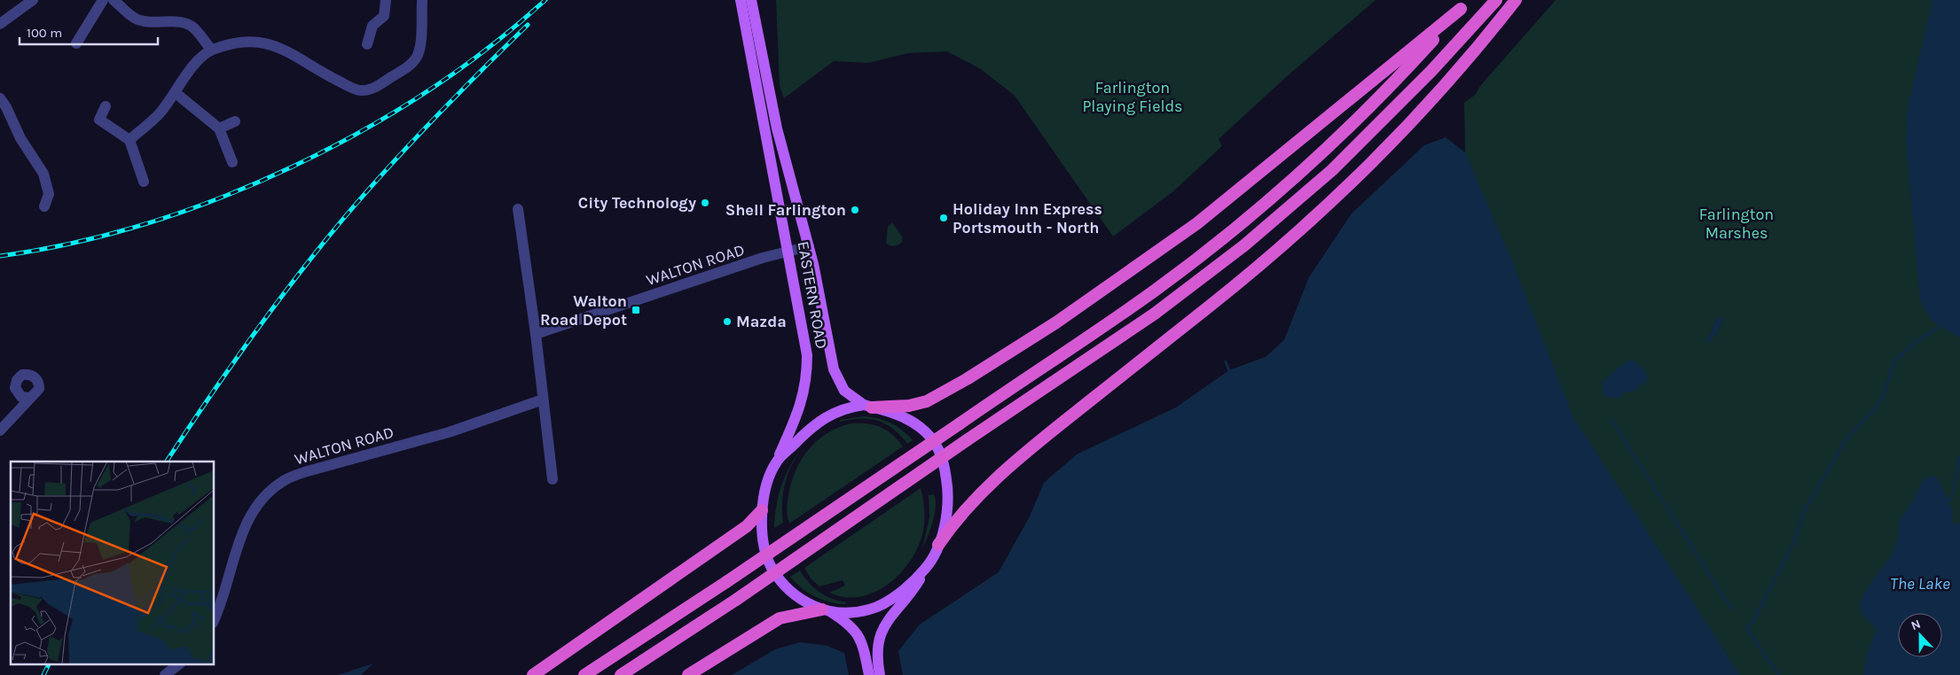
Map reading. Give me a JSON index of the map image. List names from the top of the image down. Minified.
{"streets":{"main road":["EASTERN ROAD"],"street":["WALTON ROAD"]},"crossings":[["WALTON ROAD","EASTERN ROAD"]],"water":["The Lake"],"parks":["Farlington Playing Fields","Farlington Marshes"],"places":{"other":["City Technology","Shell Farlington","Holiday Inn Express Portsmouth - North","Mazda"],"transit":["Walton Road Depot"]},"scale_bar":"100 m","north":"top"}
